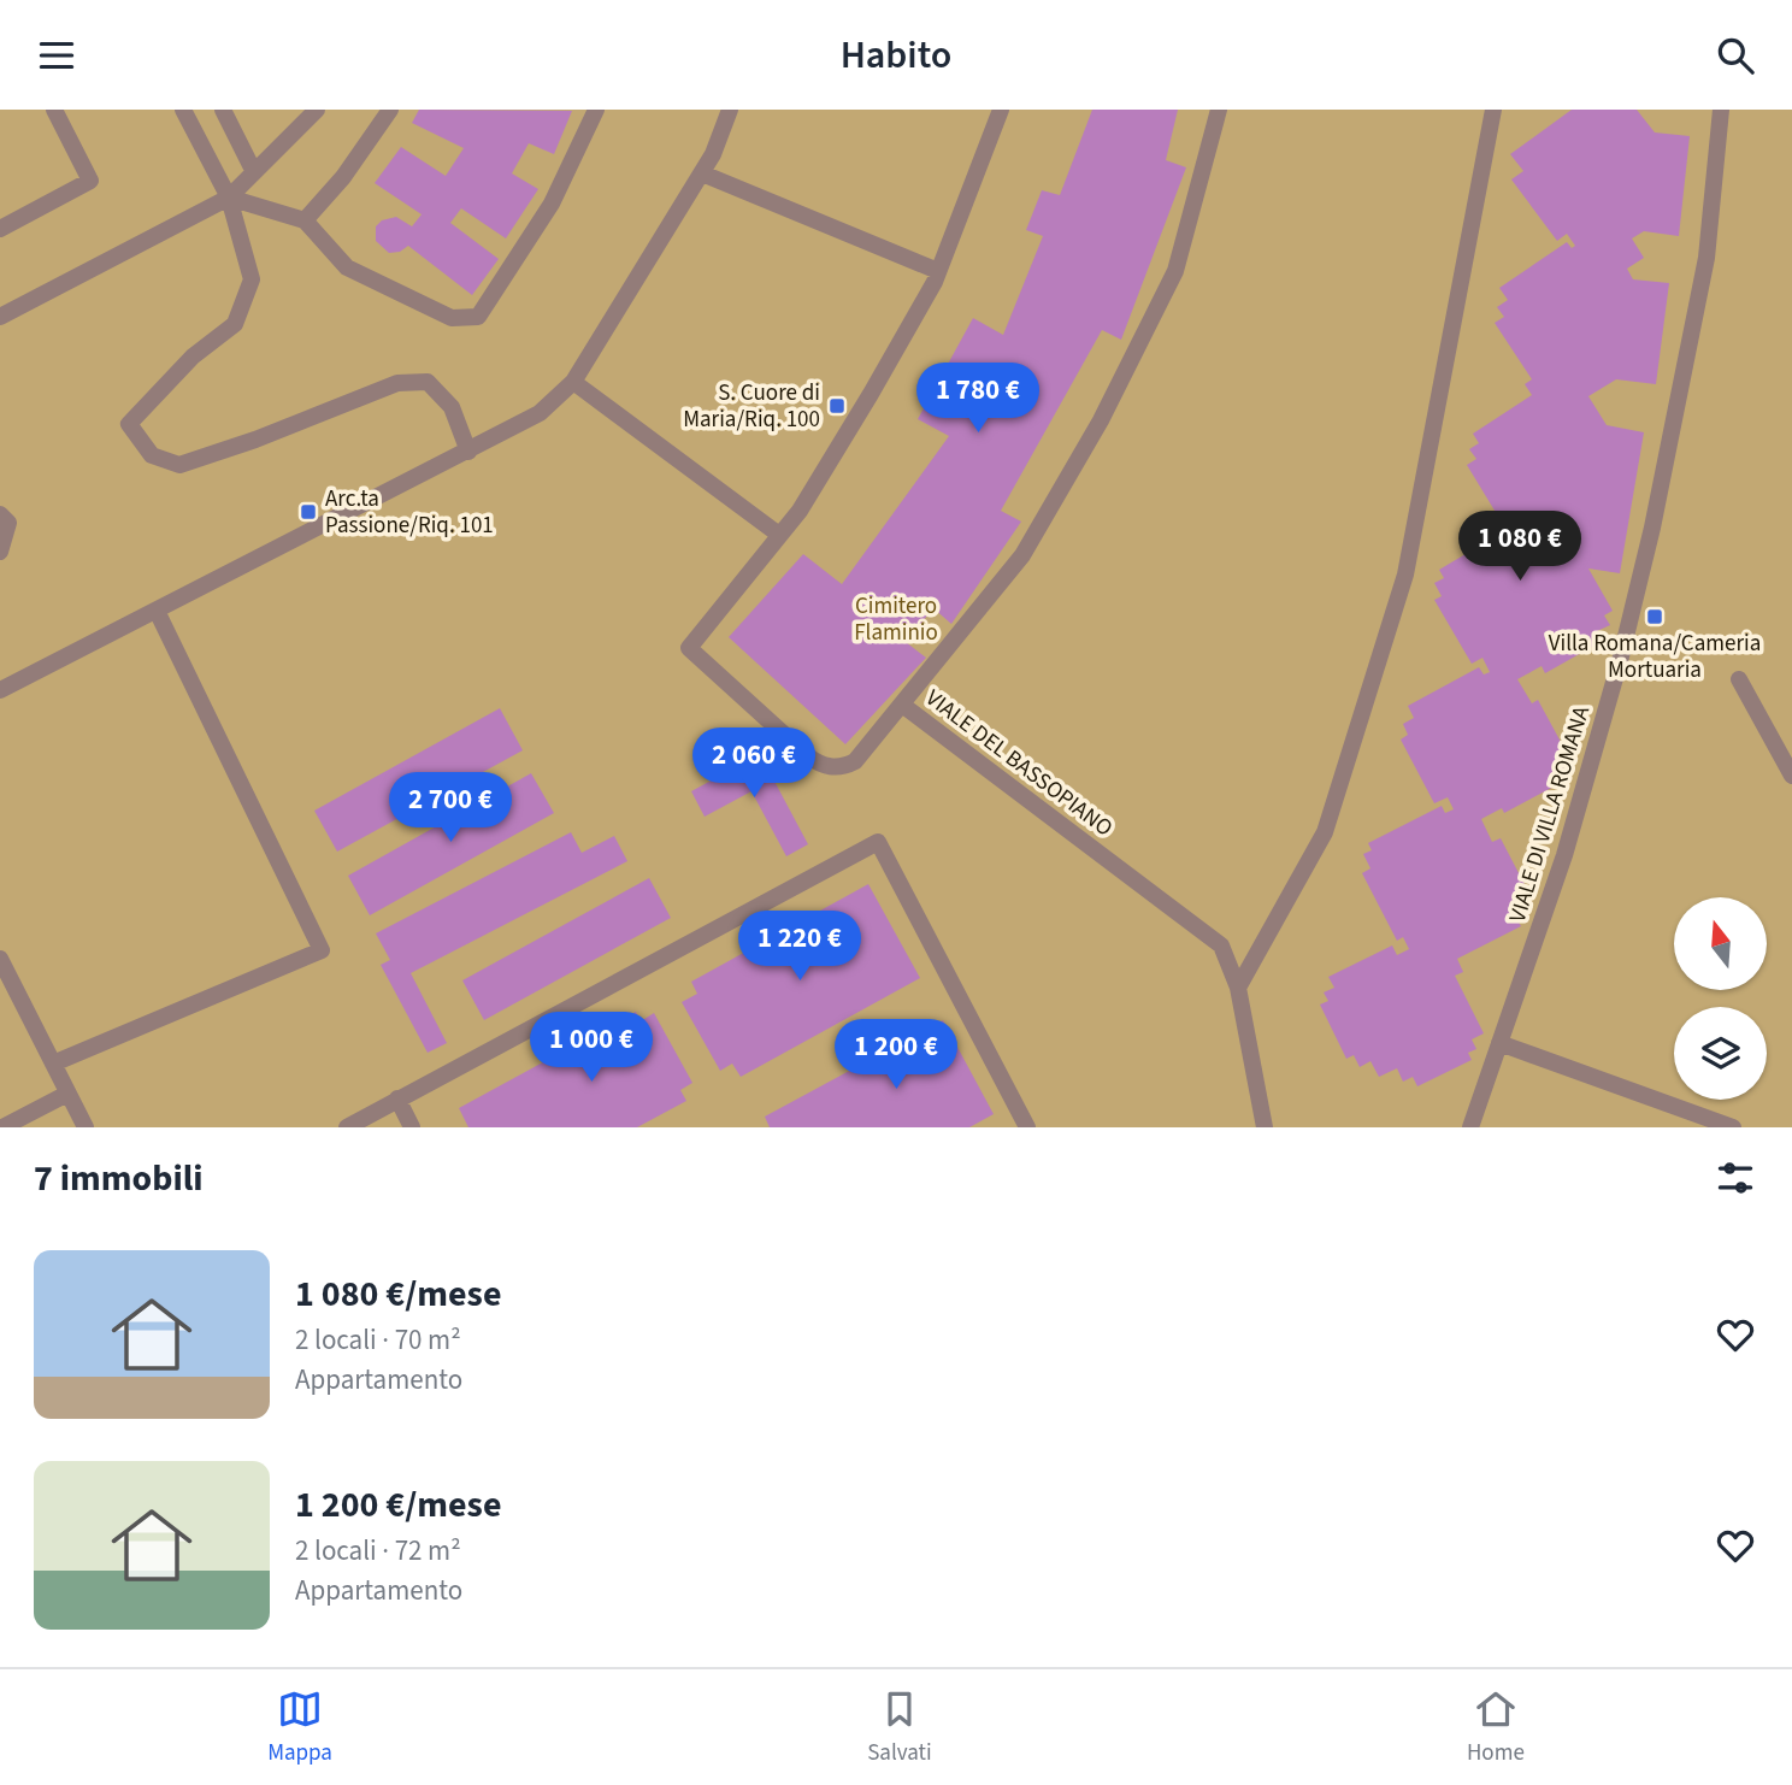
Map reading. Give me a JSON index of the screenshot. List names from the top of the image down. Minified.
{"streets":{"lane":["VIALE DEL BASSOPIANO","VIALE DI VILLA ROMANA"]},"parks":["Cimitero Flaminio"],"places":{"transit":["S. Cuore di Maria/Riq. 100","Arc.ta Passione/Riq. 101","Villa Romana/Cameria Mortuaria"]},"north":"top","page":{"header":"Habito","price":["1 780 €","1 080 €","2 060 €","2 700 €","1 220 €","1 000 €","1 200 €"],"heading":"7 immobili","list":[{"name":"1 080 €/mese","note":"2 locali · 70 m² · Appartamento"},{"name":"1 200 €/mese","note":"2 locali · 72 m² · Appartamento"}],"tabs":["Mappa","Salvati","Home"]}}
